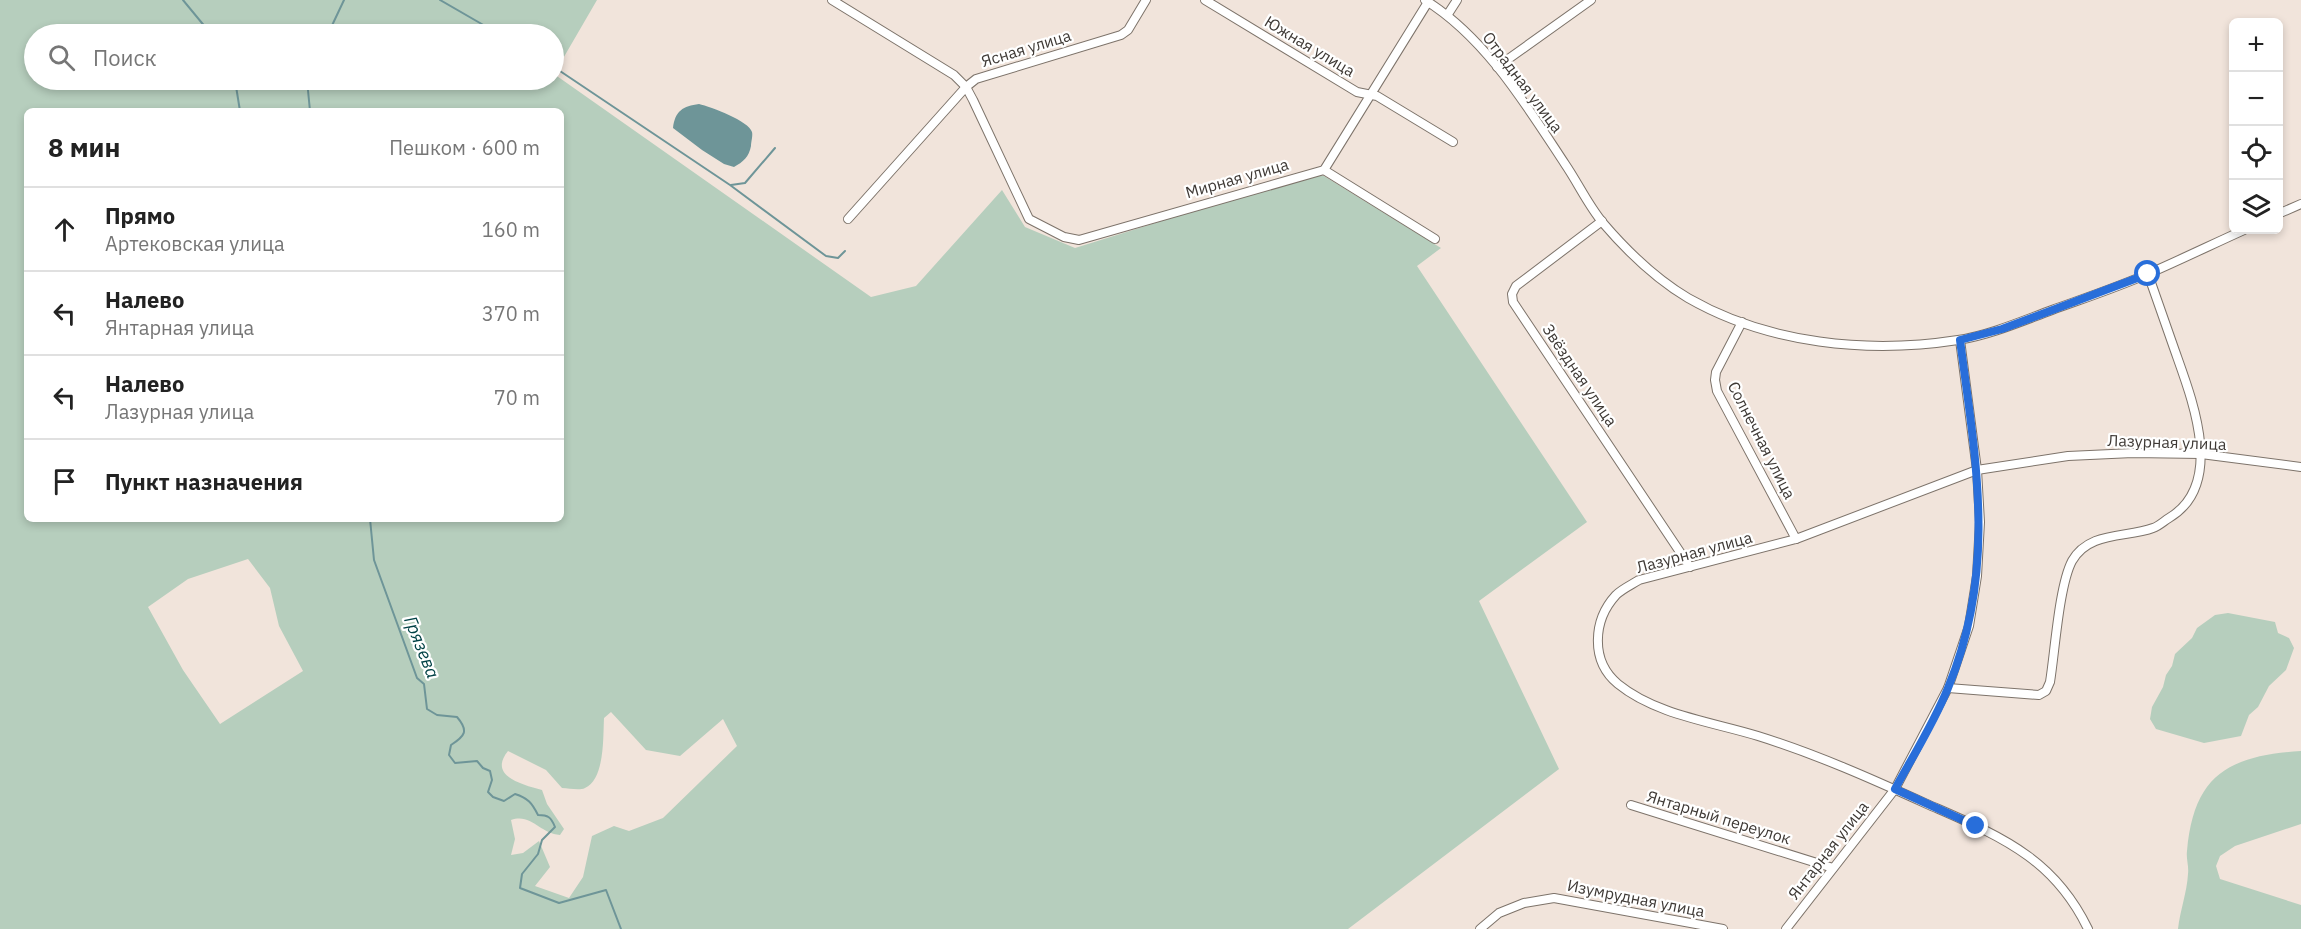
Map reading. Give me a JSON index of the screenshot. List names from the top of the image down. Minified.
{"streets":{"street":["Южная улица","Ясная улица","Отрадная улица","Мирная улица","Звёздная улица","Солнечная улица","Лазурная улица","Янтарный переулок","Янтарная улица","Изумрудная улица"]},"crossings":[["Ясная улица","Мирная улица"],["Отрадная улица","Звёздная улица"],["Отрадная улица","Солнечная улица"],["Отрадная улица","Янтарная улица"],["Звёздная улица","Лазурная улица"],["Солнечная улица","Лазурная улица"],["Лазурная улица","Янтарная улица"],["Янтарный переулок","Янтарная улица"]],"water":["Грязева"],"page":{"map_buttons":["+","−"],"search":"Поиск","heading":["8 мин","Пешком · 600 m"],"list":[["Прямо","Артековская улица","160 m"],["Налево","Янтарная улица","370 m"],["Налево","Лазурная улица","70 m"],"Пункт назначения"]}}
